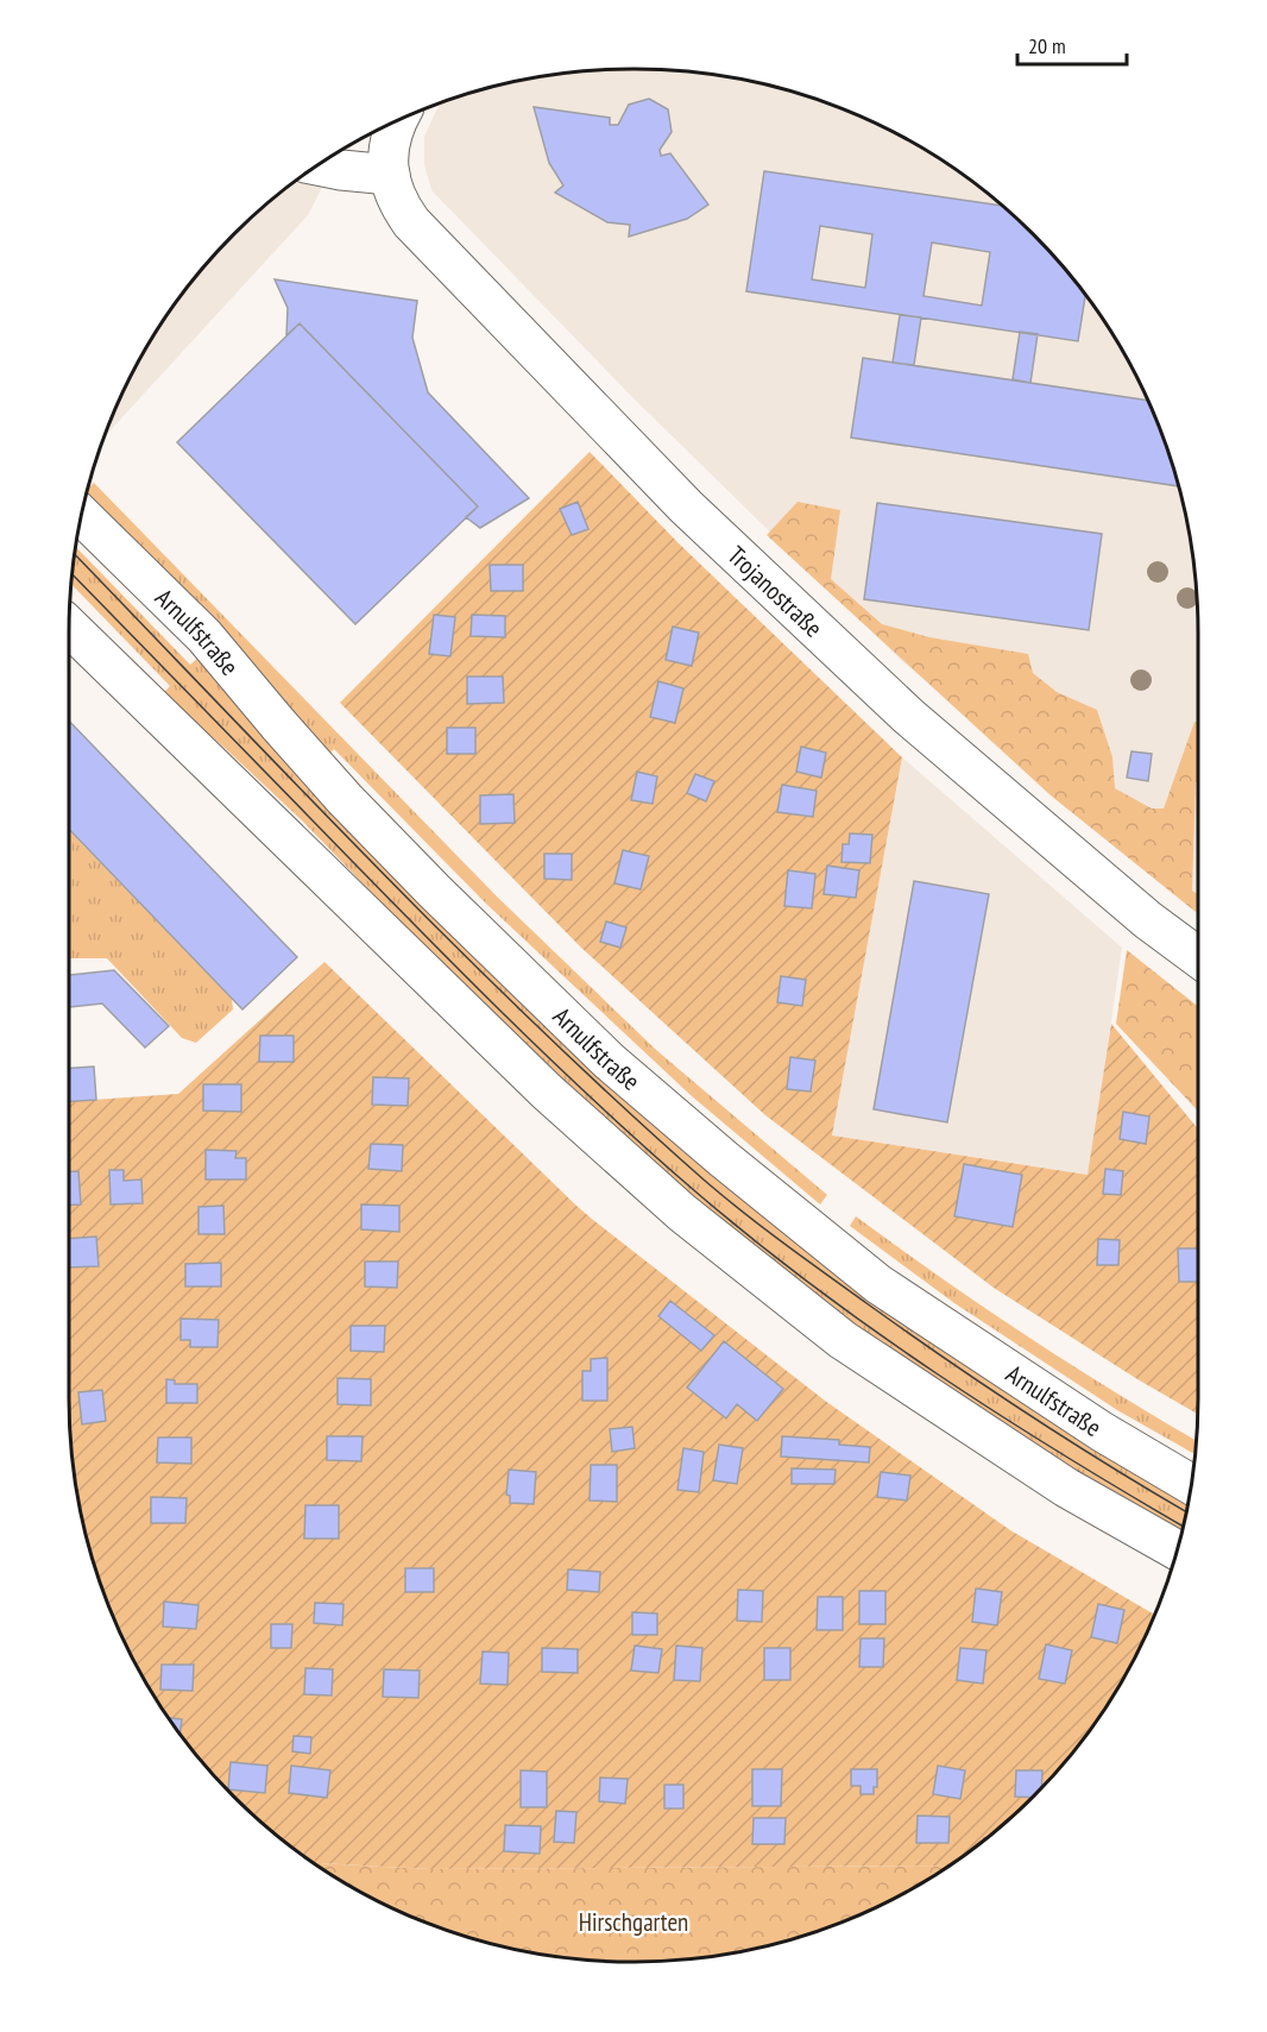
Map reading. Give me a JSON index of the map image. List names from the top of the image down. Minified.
{"streets":{"main road":["Trojanostraße","Arnulfstraße"]},"parks":["Hirschgarten"],"scale_bar":"20 m"}
